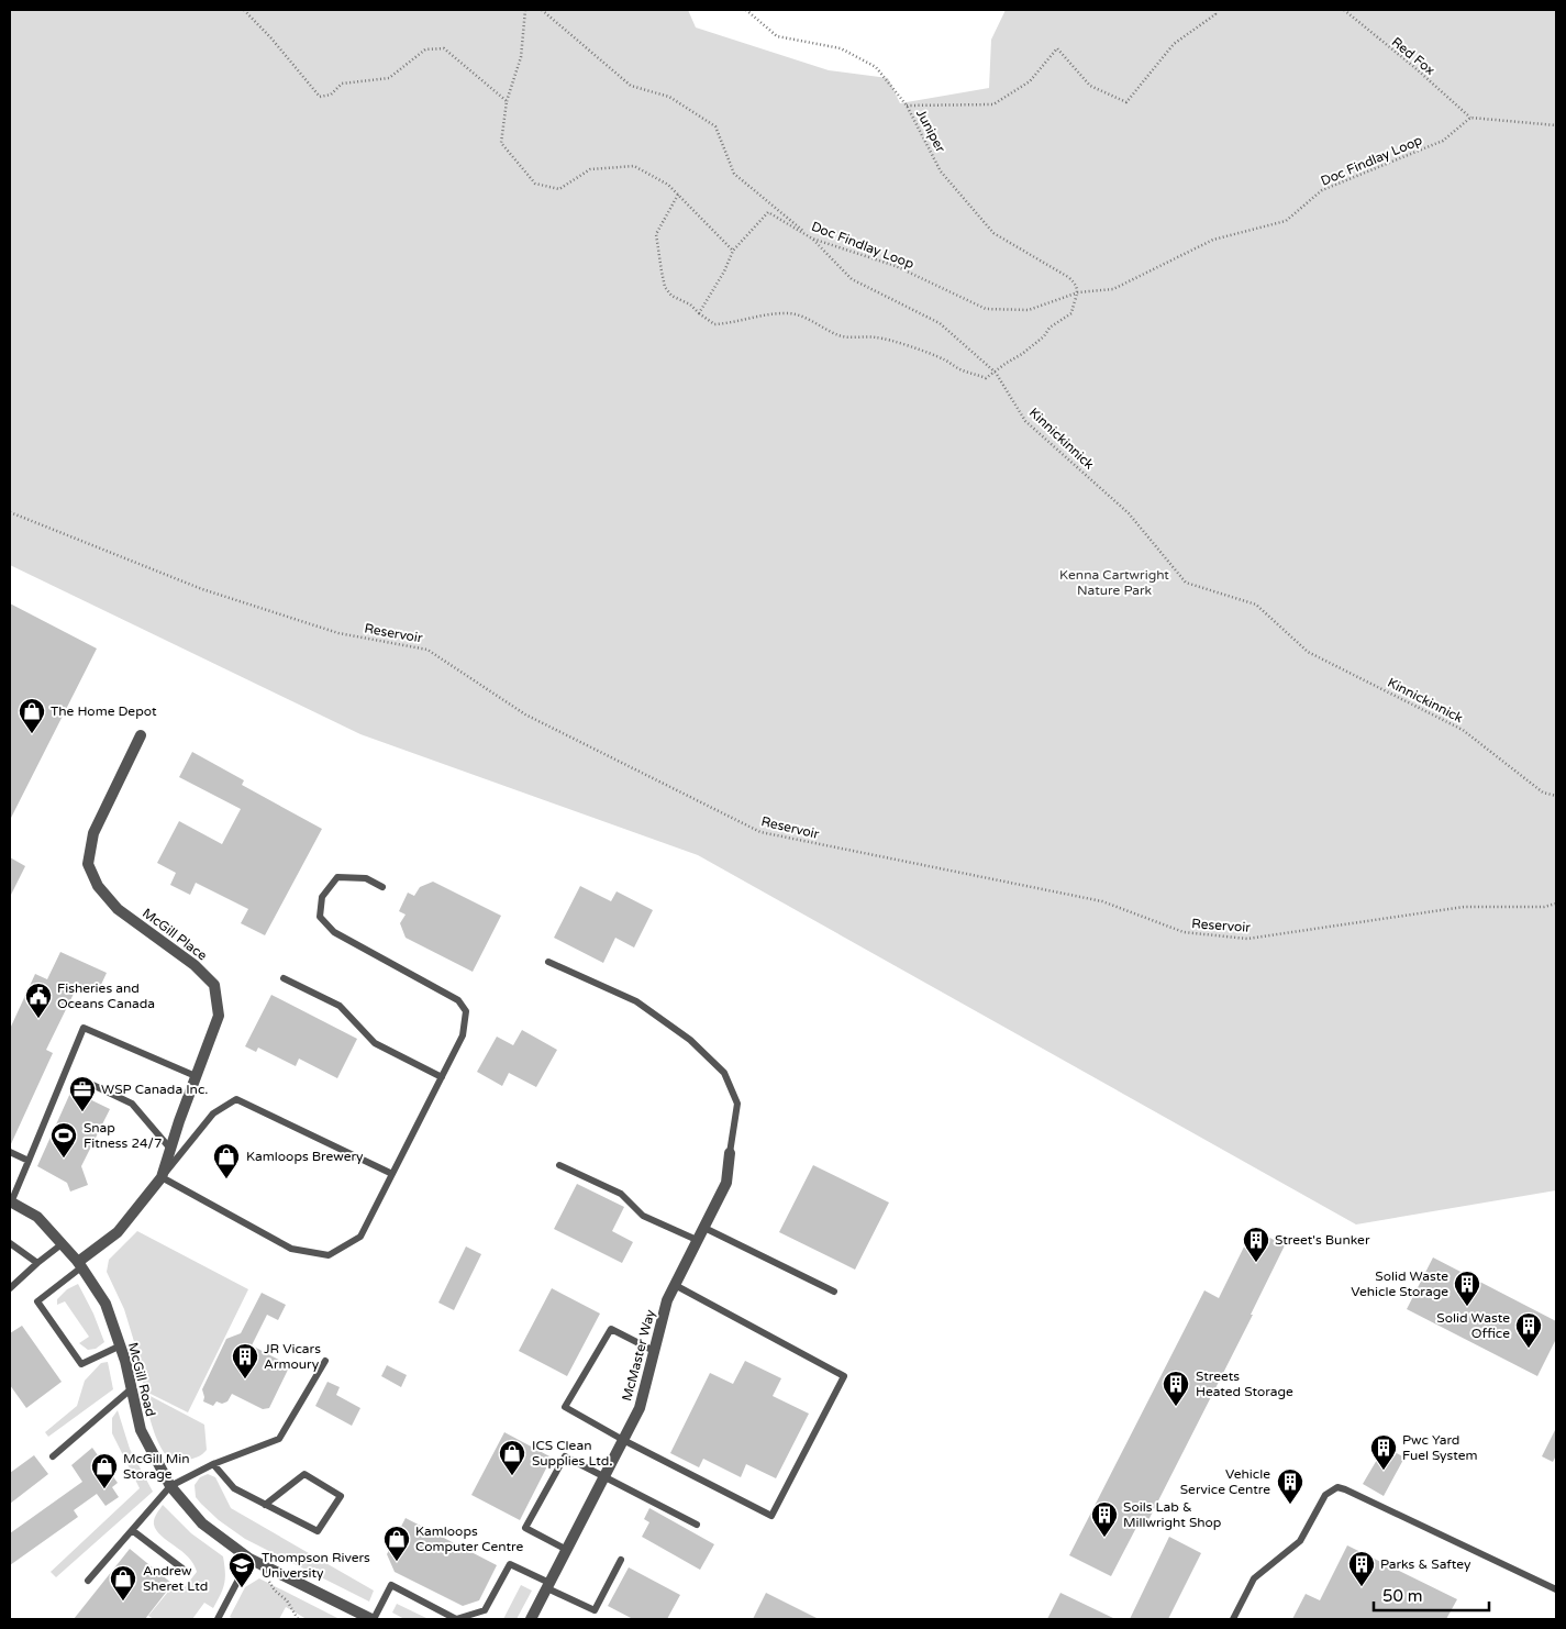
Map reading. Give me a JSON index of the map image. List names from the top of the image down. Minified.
{"streets":{"street":["McGill Place","McMaster Way","McGill Road"],"path":["Red Fox","Juniper","Doc Findlay Loop","Kinnickinnick","Reservoir"]},"crossings":[["Red Fox","Doc Findlay Loop"],["Juniper","Doc Findlay Loop"],["Doc Findlay Loop","Kinnickinnick"],["McGill Place","McGill Road"]],"parks":["Kenna Cartwright Nature Park"],"places":{"shop":["The Home Depot","Kamloops Brewery","ICS Clean Supplies Ltd.","McGill Min Storage","Kamloops Computer Centre","Andrew Sheret Ltd"],"public building":["Fisheries and Oceans Canada"],"office":["WSP Canada Inc."],"sports":["Snap Fitness 24/7"],"building":["Street's Bunker","Solid Waste Vehicle Storage","Solid Waste Office","JR Vicars Armoury","Streets Heated Storage","Pwc Yard Fuel System","Vehicle Service Centre","Soils Lab & Millwright Shop","Parks & Saftey"],"school or university":["Thompson Rivers University"]},"scale_bar":"50 m"}
